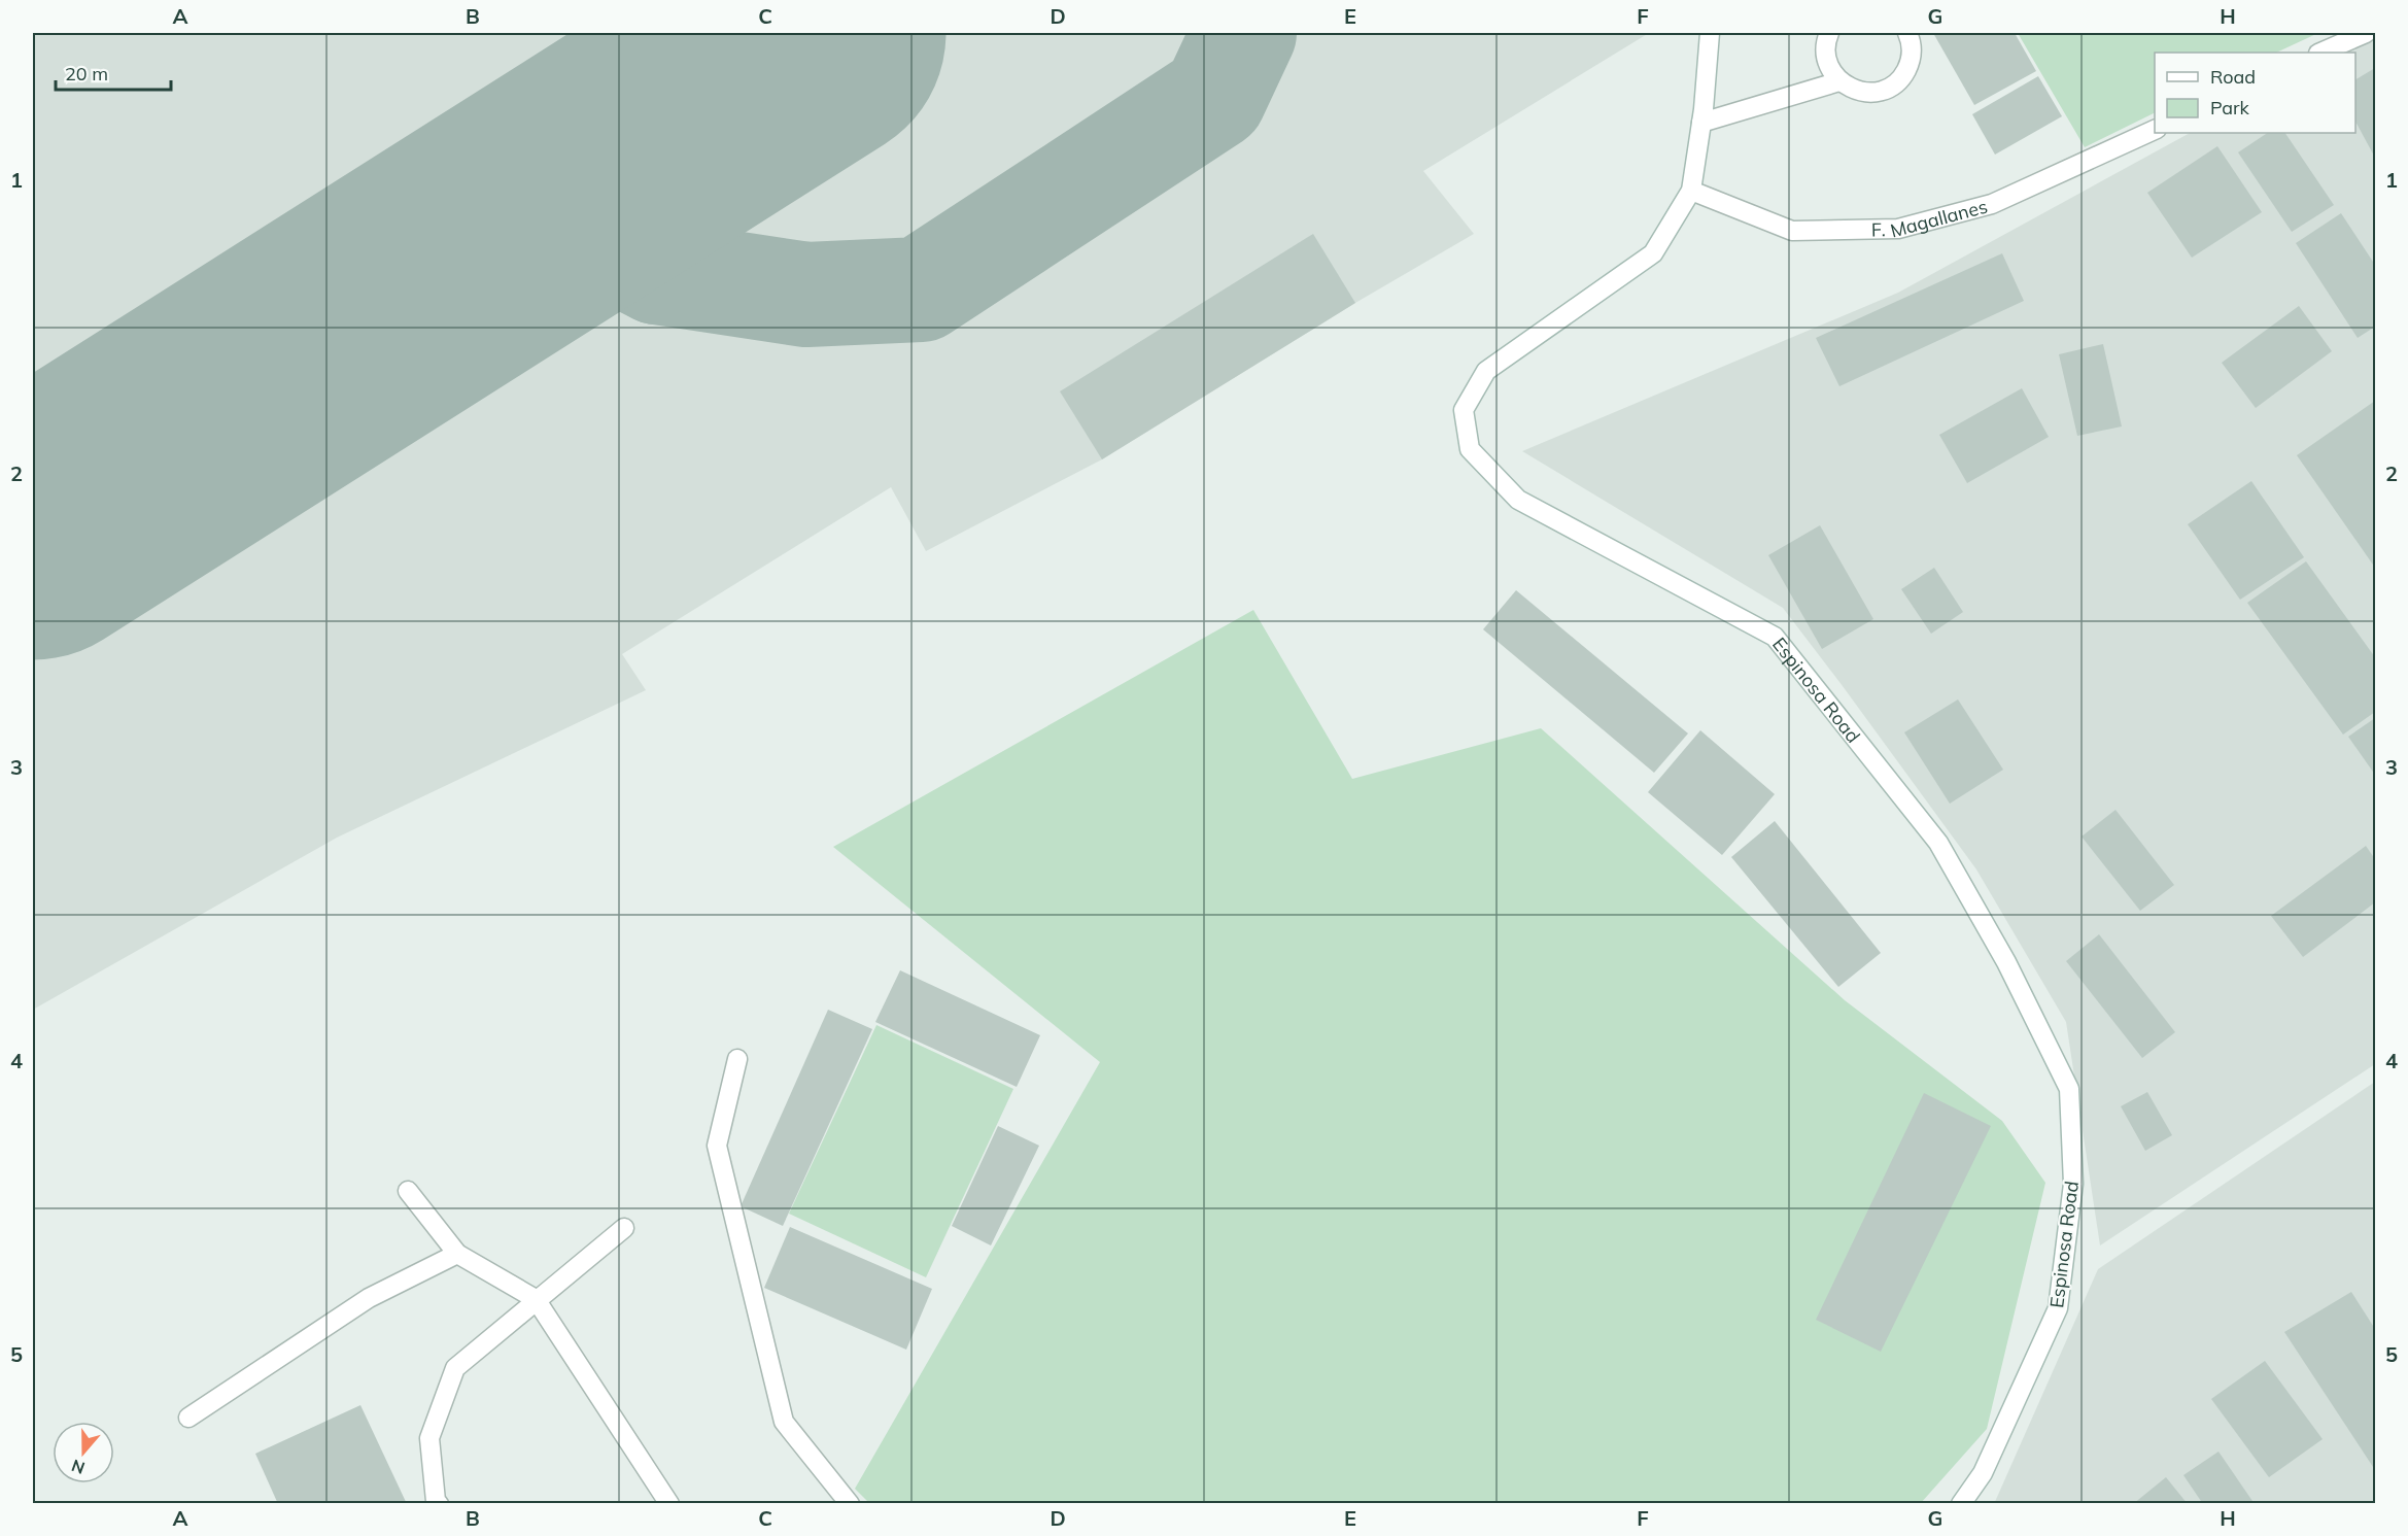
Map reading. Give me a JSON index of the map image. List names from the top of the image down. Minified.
{"streets":{"street":["F. Magallanes","Espinosa Road"]},"crossings":[["F. Magallanes","Espinosa Road"]],"legend":["Road","Park"],"scale_bar":"20 m","north":"bottom","grid":{"columns":["A","B","C","D","E","F","G","H"],"rows":["1","2","3","4","5"]}}
